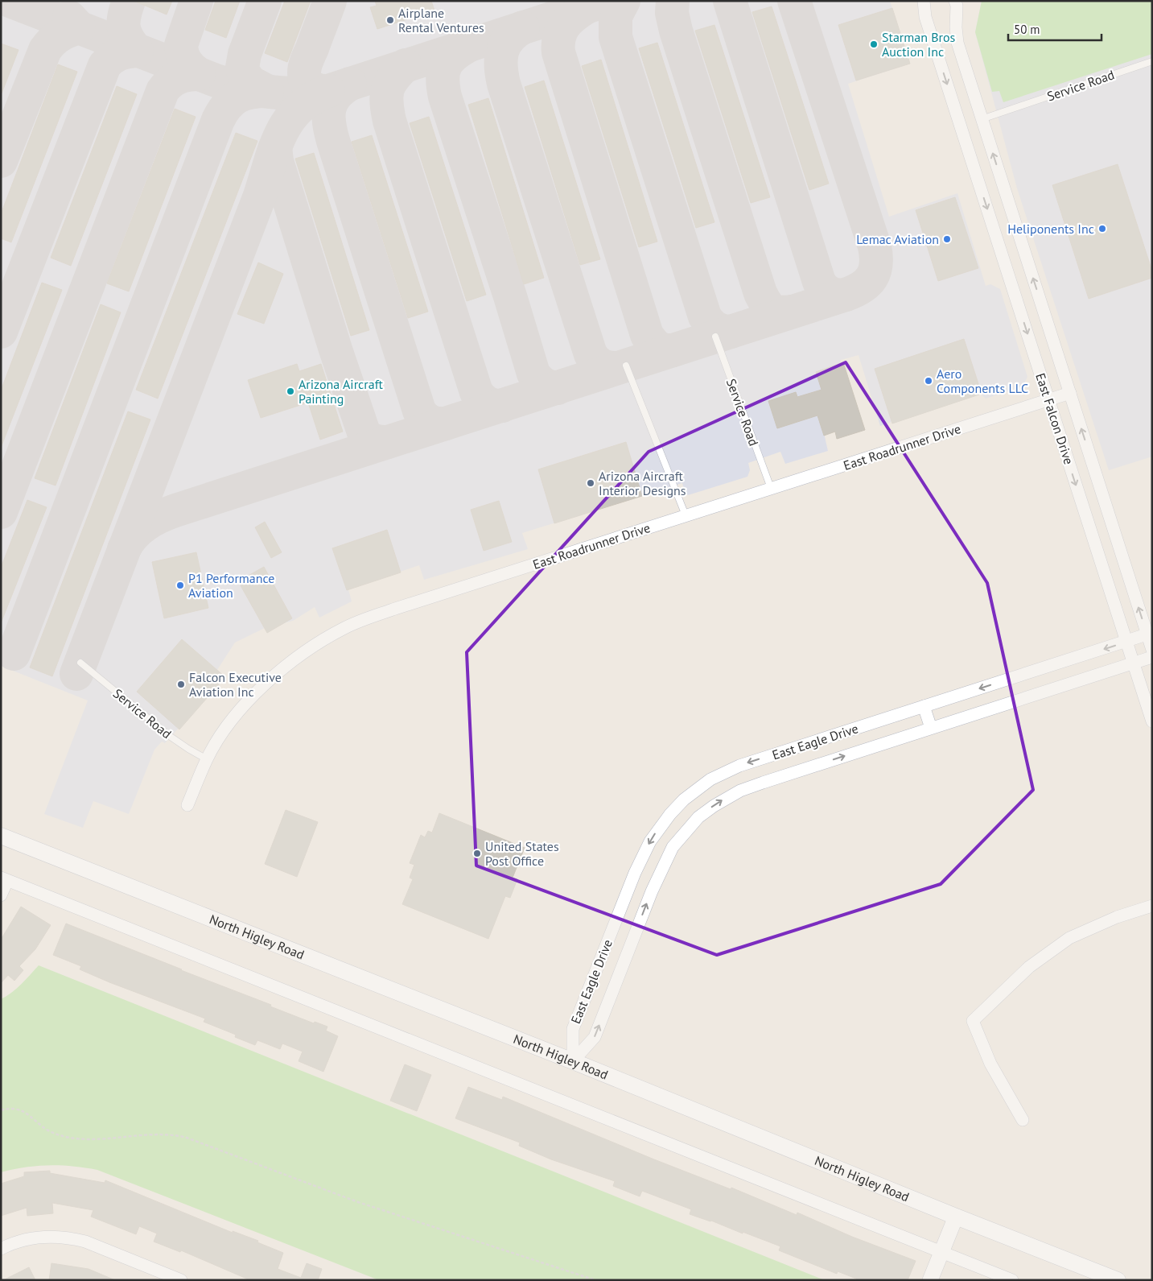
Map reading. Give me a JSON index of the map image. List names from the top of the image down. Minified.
{"streets":{"main road":["North Higley Road"],"street":["East Falcon Drive","East Roadrunner Drive","East Eagle Drive"],"lane":["Service Road"]},"crossings":[["Service Road","East Falcon Drive"],["Service Road","East Roadrunner Drive"],["East Falcon Drive","East Roadrunner Drive"],["East Falcon Drive","East Eagle Drive"],["East Eagle Drive","North Higley Road"]],"places":["Airplane Rental Ventures","Starman Bros Auction Inc","Heliponents Inc","Lemac Aviation","Aero Components LLC","Arizona Aircraft Painting","Arizona Aircraft Interior Designs","P1 Performance Aviation","Falcon Executive Aviation Inc","United States Post Office"],"scale_bar":"50 m"}
